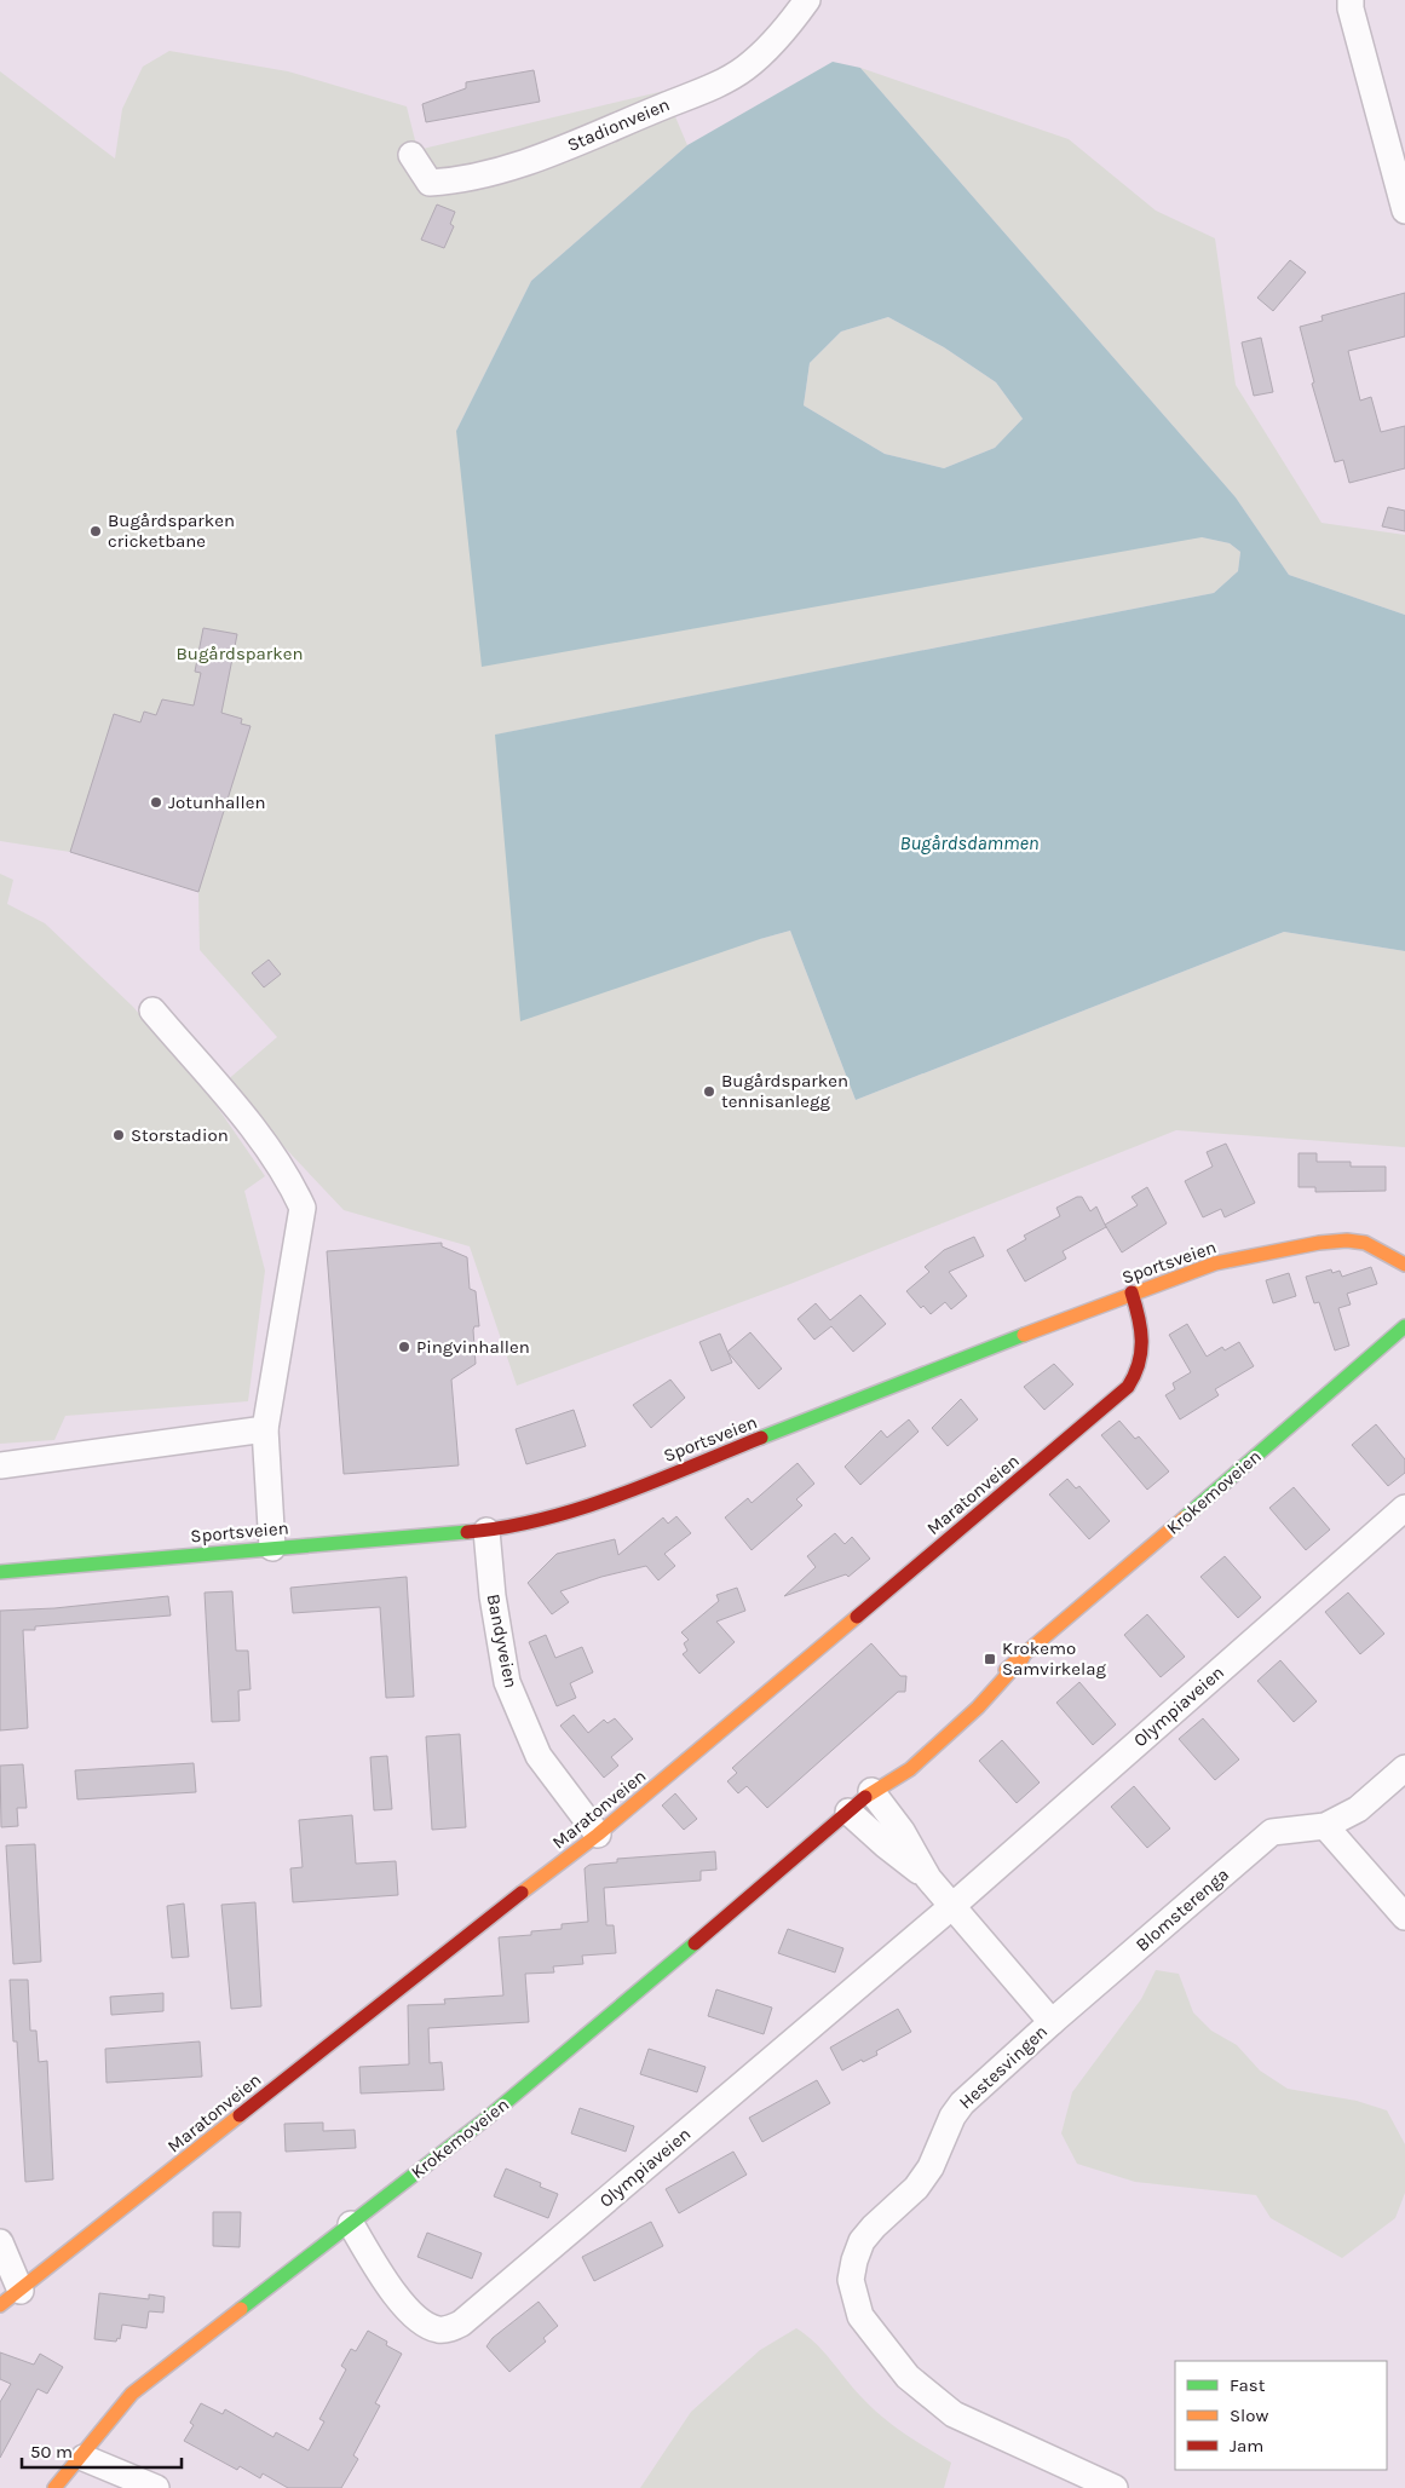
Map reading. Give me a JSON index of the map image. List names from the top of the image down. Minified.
{"streets":{"street":["Stadionveien","Sportsveien","Krokemoveien","Maratonveien","Bandyveien","Olympiaveien","Blomsterenga","Hestesvingen"]},"crossings":[["Sportsveien","Maratonveien"],["Sportsveien","Bandyveien"],["Krokemoveien","Olympiaveien"],["Maratonveien","Bandyveien"],["Olympiaveien","Hestesvingen"],["Blomsterenga","Hestesvingen"]],"water":["Bugårdsdammen"],"parks":["Bugårdsparken"],"places":{"other":["Bugårdsparken cricketbane","Jotunhallen","Bugårdsparken tennisanlegg","Storstadion","Pingvinhallen"],"transit":["Krokemo Samvirkelag"]},"legend":["Fast","Slow","Jam"],"scale_bar":"50 m"}
